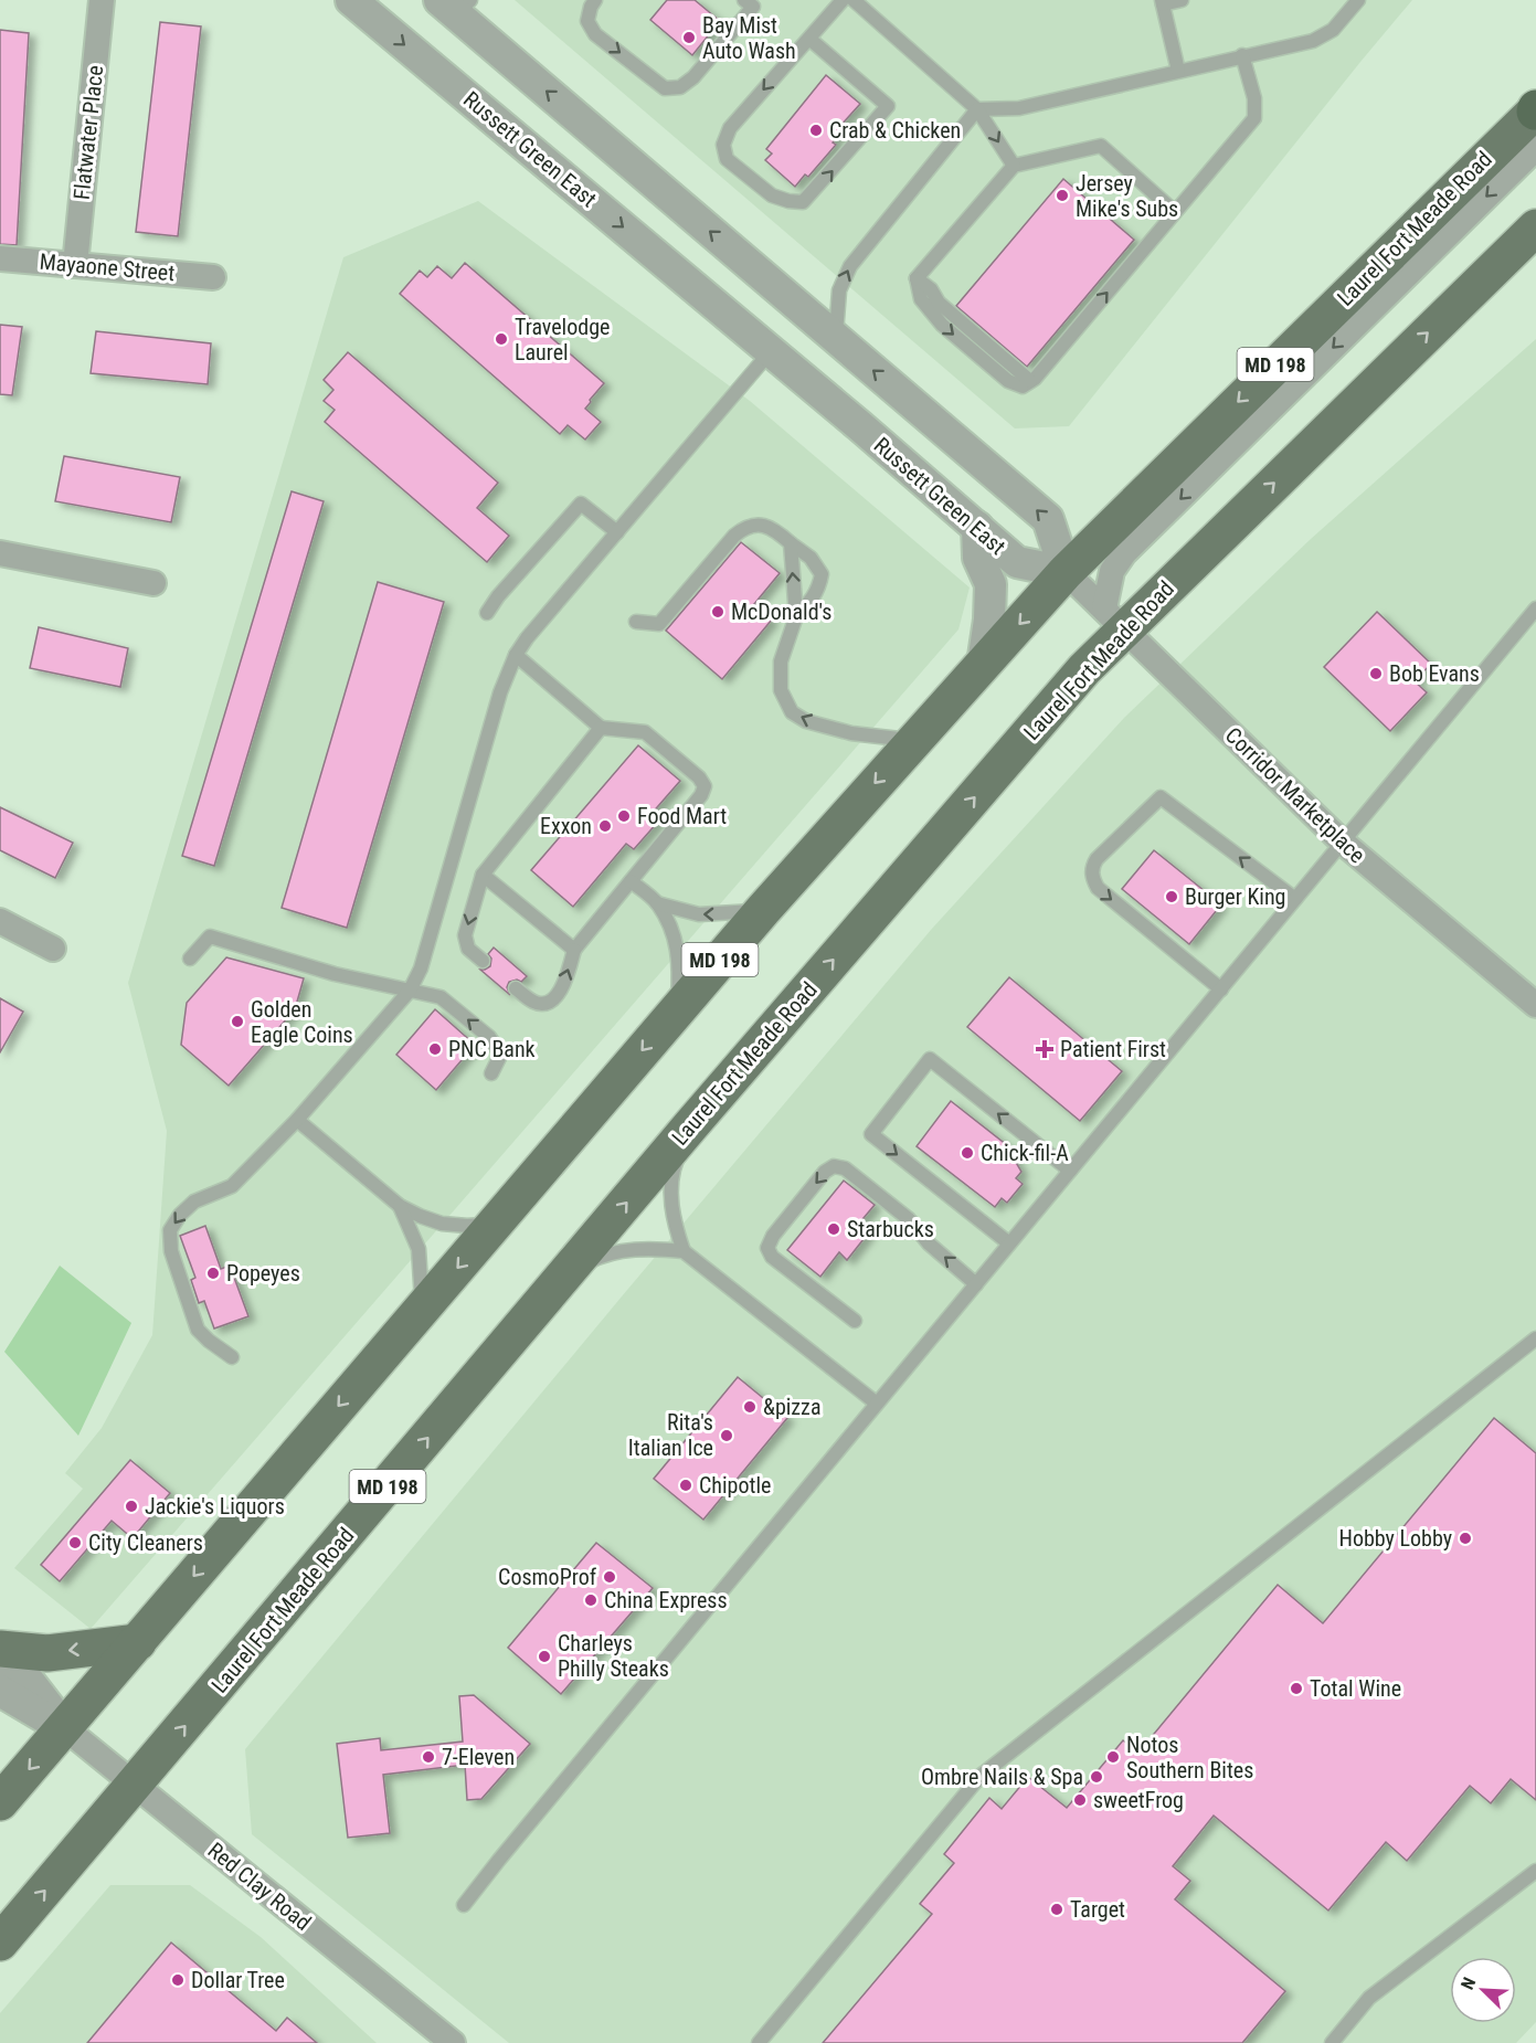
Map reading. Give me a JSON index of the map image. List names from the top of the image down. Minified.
{"streets":{"main road":["Laurel Fort Meade Road","MD 198"],"street":["Flatwater Place","Russett Green East","Mayaone Street","Corridor Marketplace","Red Clay Road"]},"crossings":[["Flatwater Place","Mayaone Street"],["Russett Green East","Laurel Fort Meade Road"],["Russett Green East","Corridor Marketplace"],["Laurel Fort Meade Road","Corridor Marketplace"],["Laurel Fort Meade Road","Red Clay Road"]],"places":{"other":["Bay Mist Auto Wash","Crab & Chicken","Jersey Mike's Subs","Travelodge Laurel","McDonald's","Bob Evans","Food Mart","Exxon","Burger King","Golden Eagle Coins","PNC Bank","Chick-fil-A","Starbucks","Popeyes","&pizza","Rita's Italian Ice","Chipotle","Jackie's Liquors","Hobby Lobby","City Cleaners","CosmoProf","China Express","Charleys Philly Steaks","Total Wine","7-Eleven","Notos Southern Bites","Ombre Nails & Spa","sweetFrog","Target","Dollar Tree"],"health":["Patient First"]},"north":"top left"}
